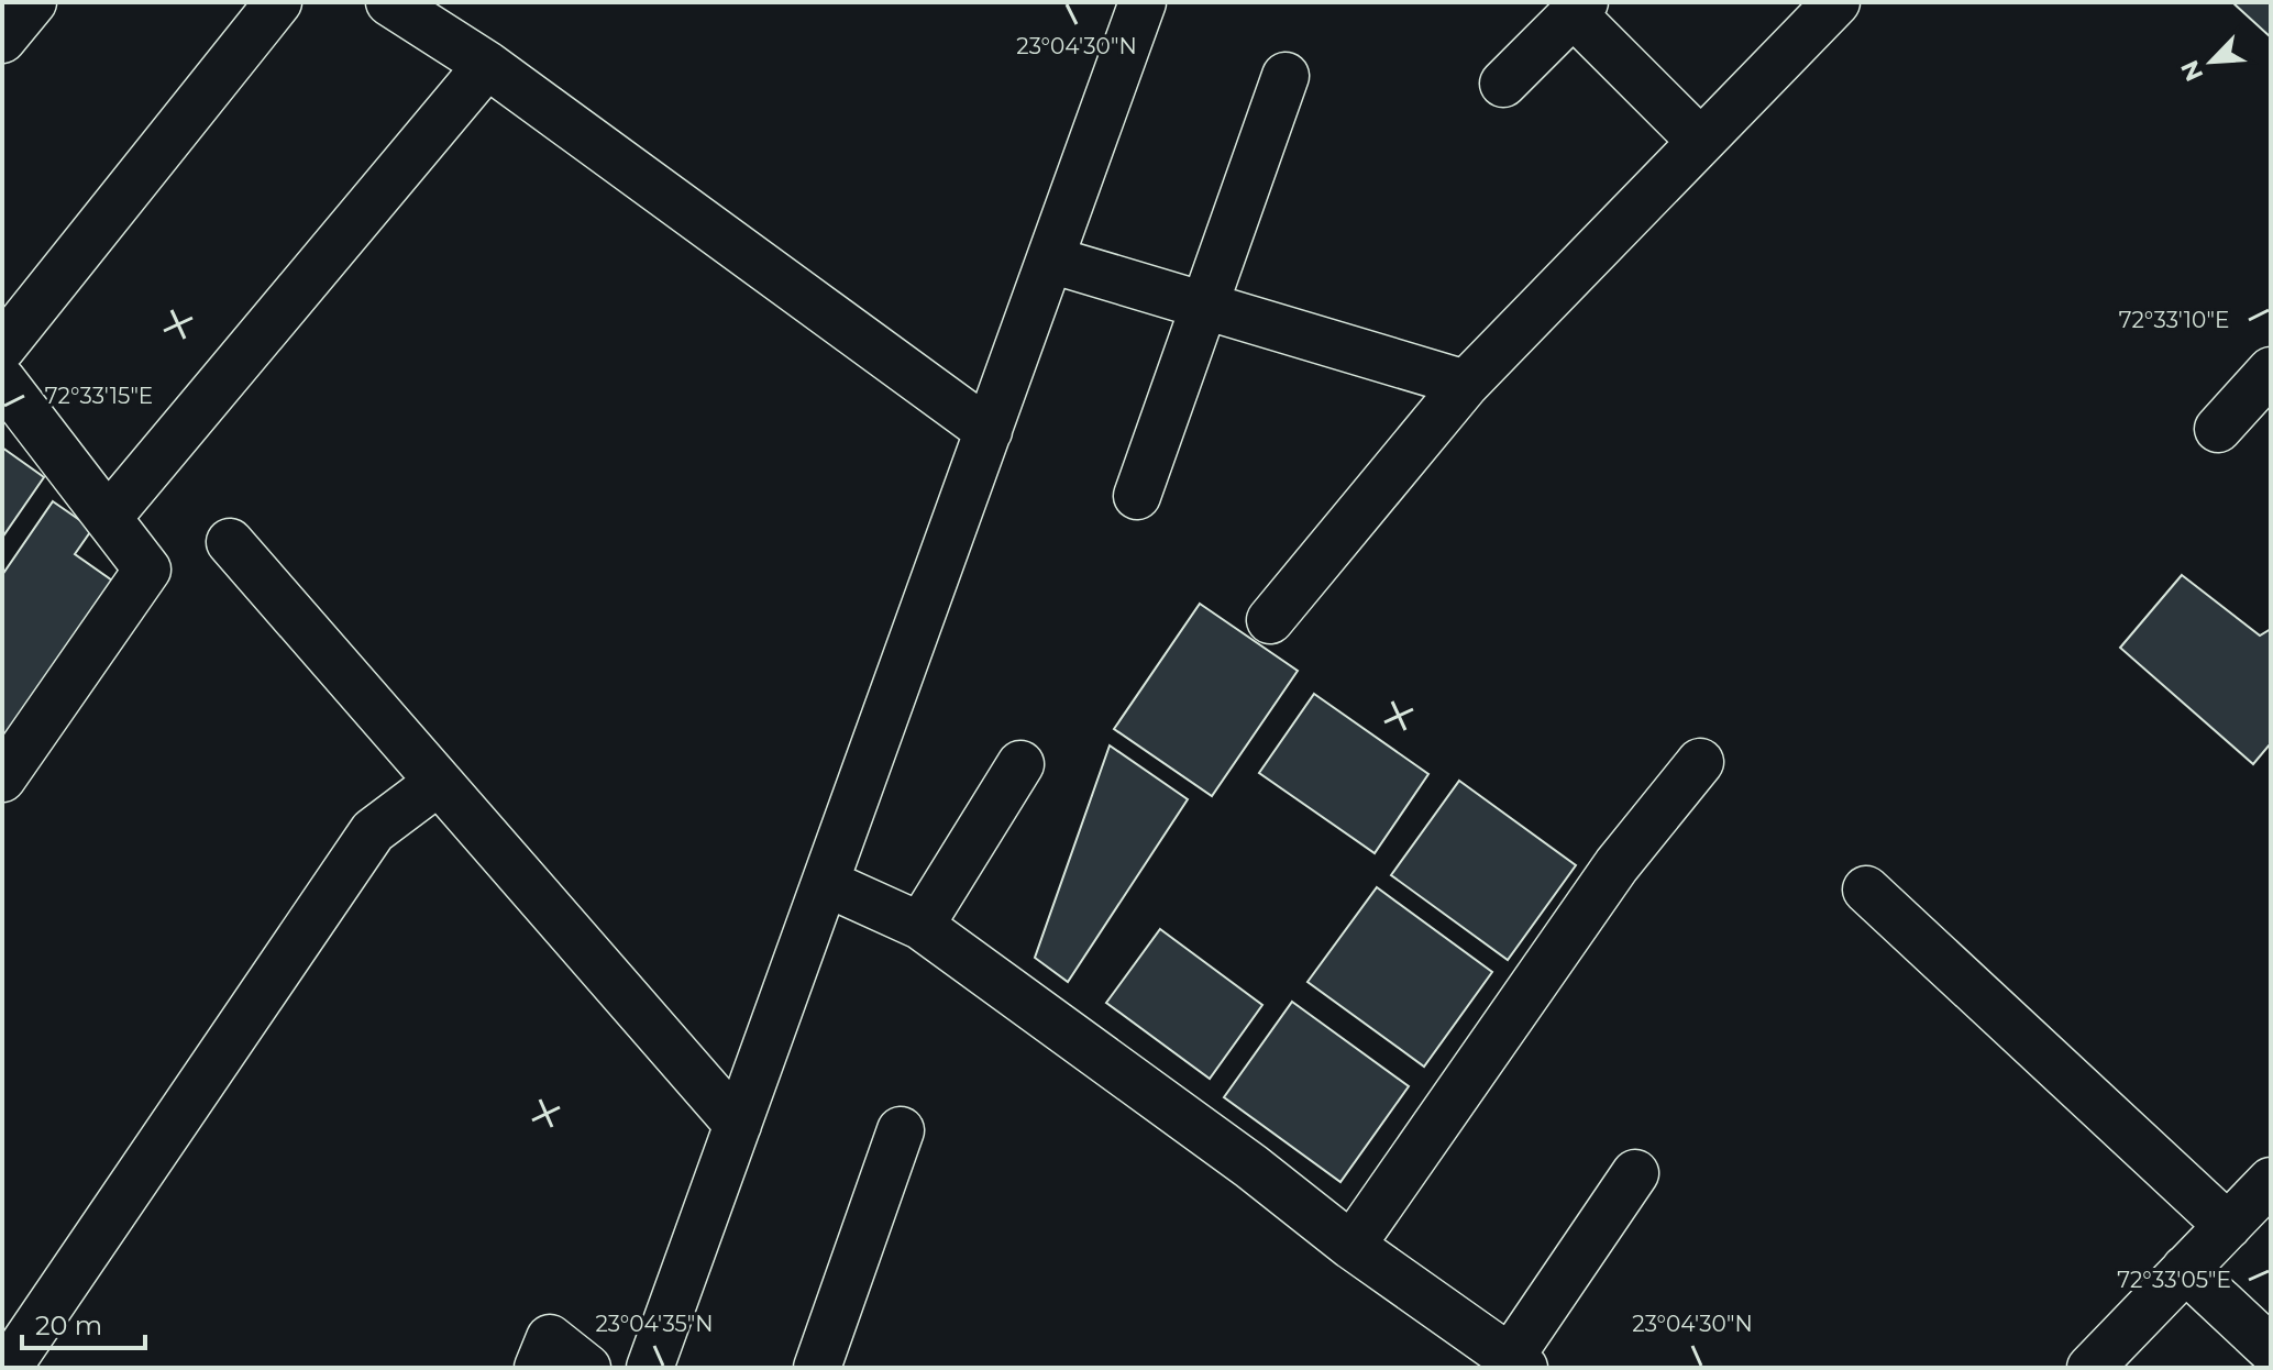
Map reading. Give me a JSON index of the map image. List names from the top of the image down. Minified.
{"scale_bar":"20 m","north":"bottom left","coordinates":["23°04'30\"N","72°33'10\"E","72°33'15\"E","72°33'05\"E","23°04'35\"N"]}
